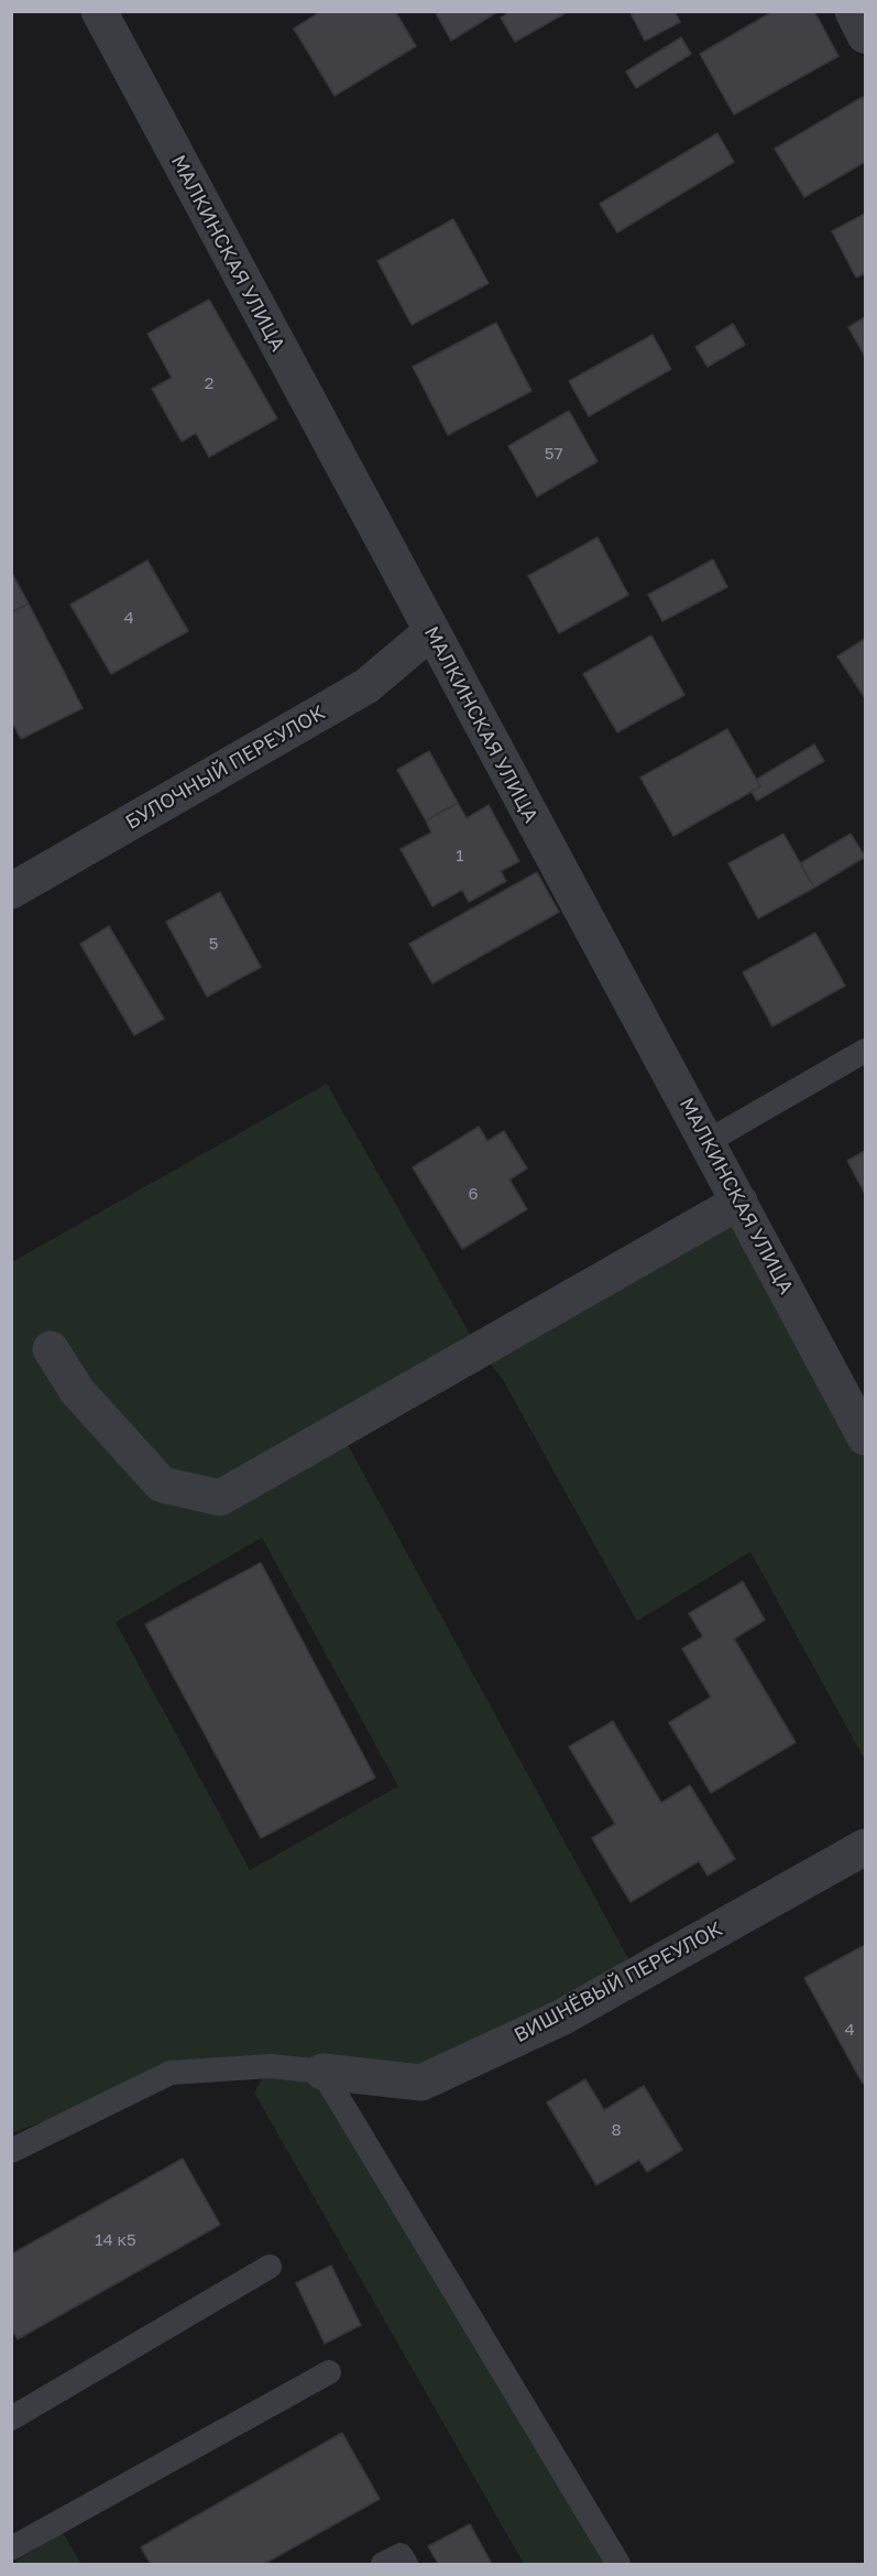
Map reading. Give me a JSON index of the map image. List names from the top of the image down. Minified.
{"streets":{"street":["МАЛКИНСКАЯ УЛИЦА","БУЛОЧНЫЙ ПЕРЕУЛОК","ВИШНЁВЫЙ ПЕРЕУЛОК"]},"crossings":[["МАЛКИНСКАЯ УЛИЦА","БУЛОЧНЫЙ ПЕРЕУЛОК"]],"house_numbers":["2","57","4","1","5","6","4","8","14 к5"]}
